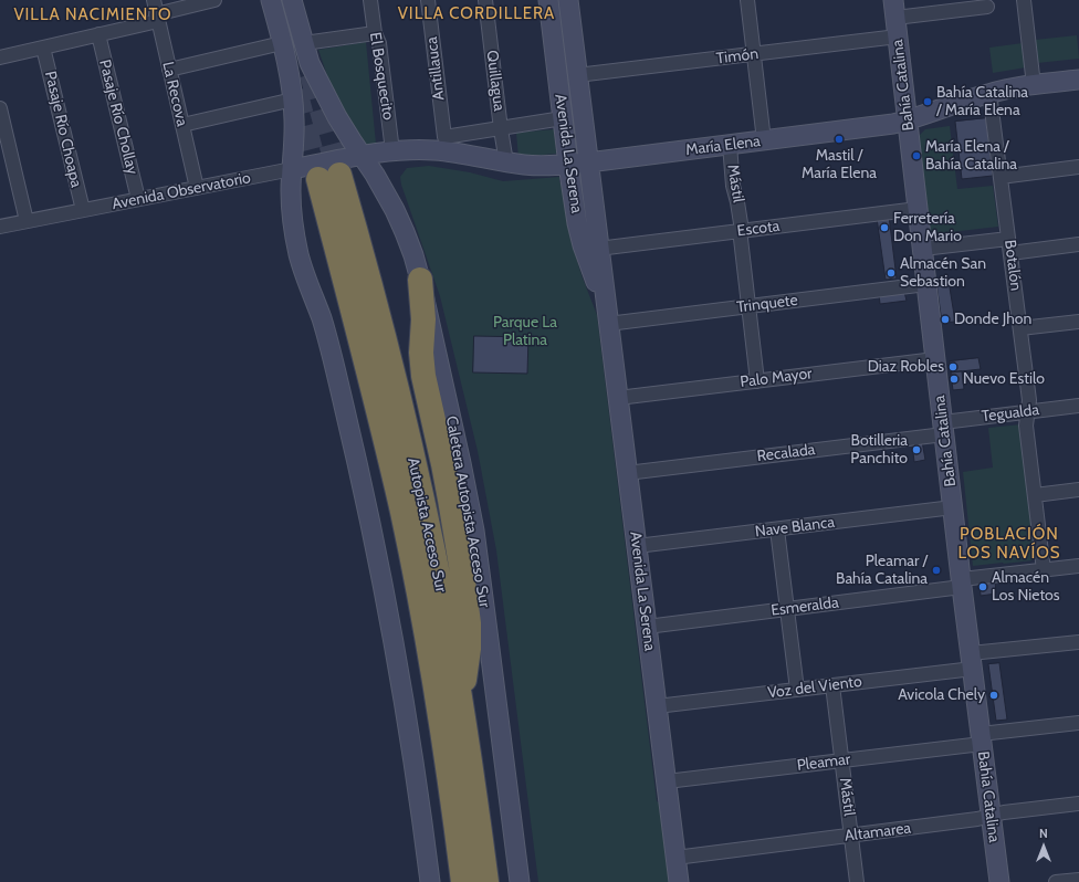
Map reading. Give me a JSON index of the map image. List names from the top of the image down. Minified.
{"streets":{"highway":["Autopista Acceso Sur"],"street":["Timón","Antillauca","El Bosquecito","Quillagua","Bahía Catalina","La Recova","Pasaje Río Chollay","Pasaje Río Choapa","María Elena","Avenida La Serena","Mástil","Avenida Observatorio","Escota","Botalón","Trinquete","Palo Mayor","Tegualda","Recalada","Caletera Autopista Acceso Sur","Nave Blanca","Esmeralda","Voz del Viento","Pleamar","Altamarea"]},"crossings":[["Timón","Bahía Catalina"],["Timón","Avenida La Serena"],["Antillauca","Quillagua"],["El Bosquecito","María Elena"],["Quillagua","María Elena"],["Bahía Catalina","María Elena"],["Bahía Catalina","Escota"],["Bahía Catalina","Trinquete"],["Bahía Catalina","Palo Mayor"],["Bahía Catalina","Tegualda"],["Bahía Catalina","Recalada"],["Bahía Catalina","Nave Blanca"],["Bahía Catalina","Esmeralda"],["Bahía Catalina","Voz del Viento"],["Bahía Catalina","Pleamar"],["Bahía Catalina","Altamarea"],["La Recova","Avenida Observatorio"],["Pasaje Río Chollay","Avenida Observatorio"],["Pasaje Río Choapa","Avenida Observatorio"],["María Elena","Avenida La Serena"],["María Elena","Mástil"],["María Elena","Avenida Observatorio"],["María Elena","Botalón"],["María Elena","Caletera Autopista Acceso Sur"],["Avenida La Serena","Escota"],["Avenida La Serena","Trinquete"],["Avenida La Serena","Palo Mayor"],["Avenida La Serena","Recalada"],["Avenida La Serena","Nave Blanca"],["Avenida La Serena","Esmeralda"],["Avenida La Serena","Voz del Viento"],["Avenida La Serena","Pleamar"],["Avenida La Serena","Altamarea"],["Mástil","Escota"],["Mástil","Trinquete"],["Mástil","Palo Mayor"],["Mástil","Voz del Viento"],["Mástil","Pleamar"],["Mástil","Altamarea"],["Avenida Observatorio","Caletera Autopista Acceso Sur"],["Botalón","Tegualda"],["Botalón","Esmeralda"],["Tegualda","Recalada"]],"districts":["VILLA CORDILLERA","VILLA NACIMIENTO","POBLACIÓN LOS NAVÍOS"],"parks":["Parque La Platina"],"places":["Bahía Catalina / María Elena","Mastil / María Elena","María Elena / Bahía Catalina","Ferretería Don Mario","Almacén San Sebastion","Donde Jhon","Diaz Robles","Nuevo Estilo","Botilleria Panchito","Pleamar / Bahía Catalina","Almacén Los Nietos","Avicola Chely"],"north":"top"}
